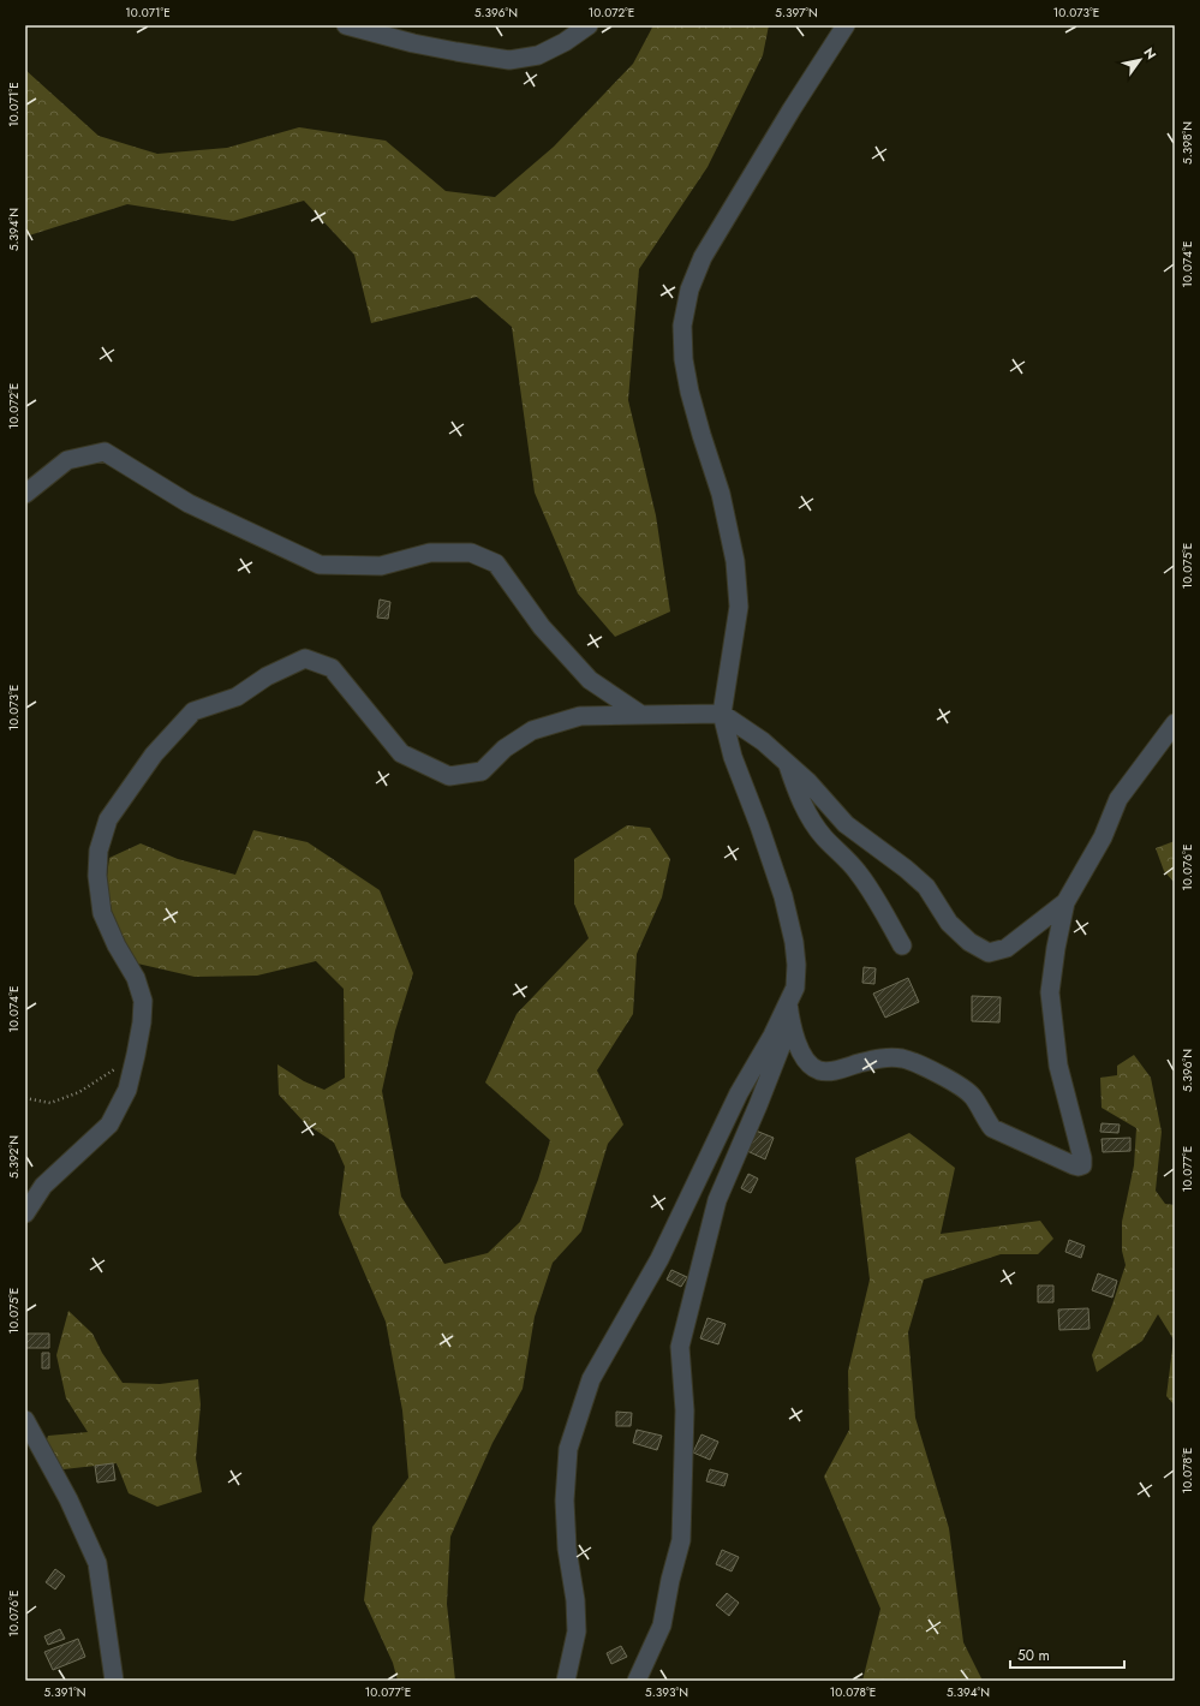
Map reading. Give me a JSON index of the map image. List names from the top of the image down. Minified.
{"scale_bar":"50 m","north":"top right","coordinates":["10.071°E","5.396°N","10.072°E","5.397°N","10.073°E","5.398°N","5.394°N","10.074°E","10.075°E","10.076°E","5.392°N","10.077°E","10.078°E","5.391°N","5.393°N"]}
